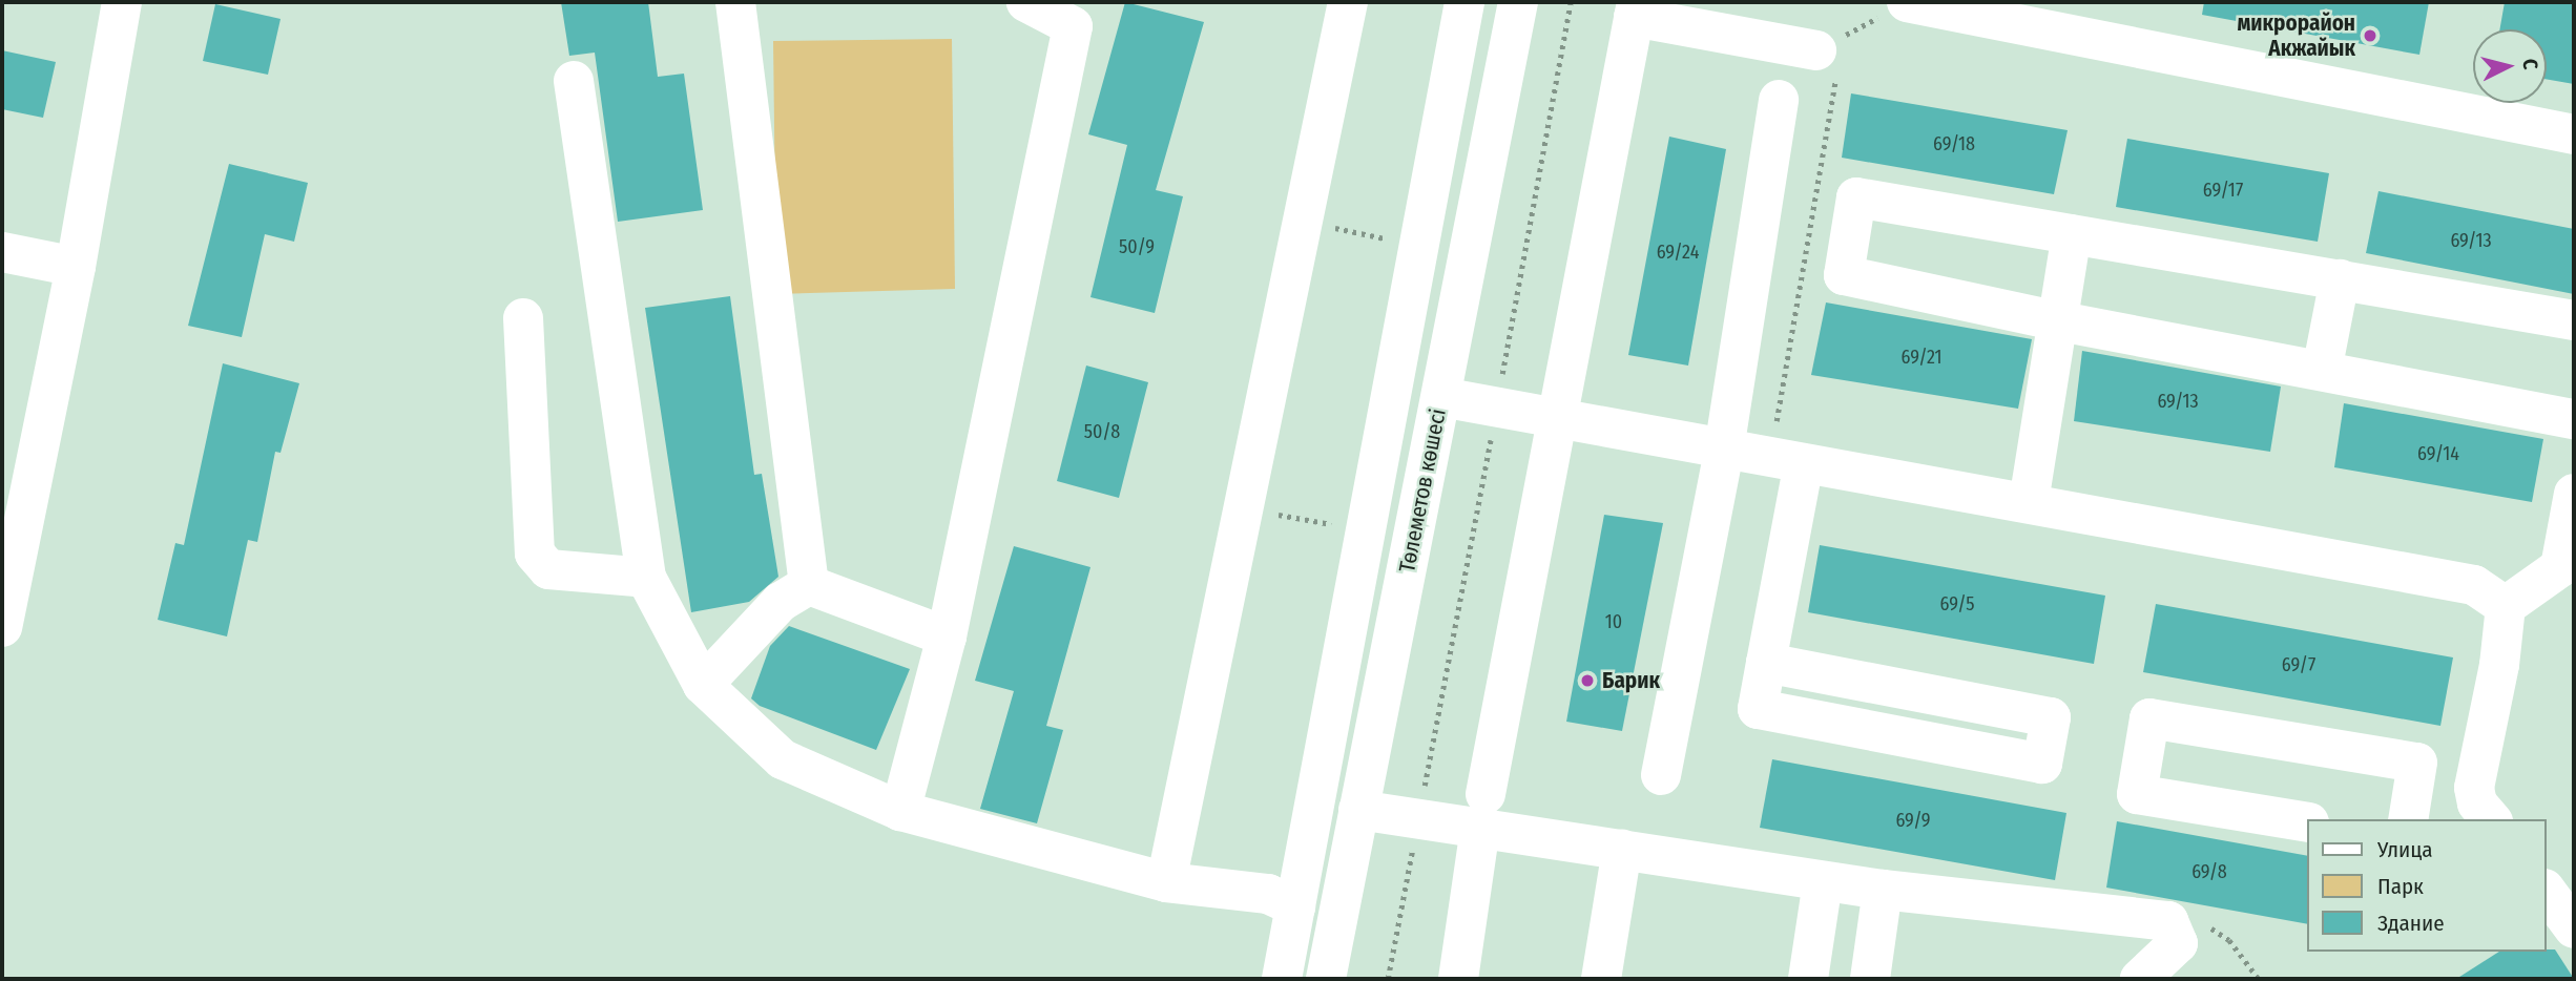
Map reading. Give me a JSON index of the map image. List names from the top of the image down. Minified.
{"streets":{"street":["Төлеметов көшесі"]},"places":["микрорайон Акжайык","Барик"],"house_numbers":["69/18","69/17","69/13","50/9","69/24","69/21","69/13","50/8","69/14","69/5","10","69/7","69/9","69/8"],"legend":["Улица","Парк","Здание"],"north":"right"}
